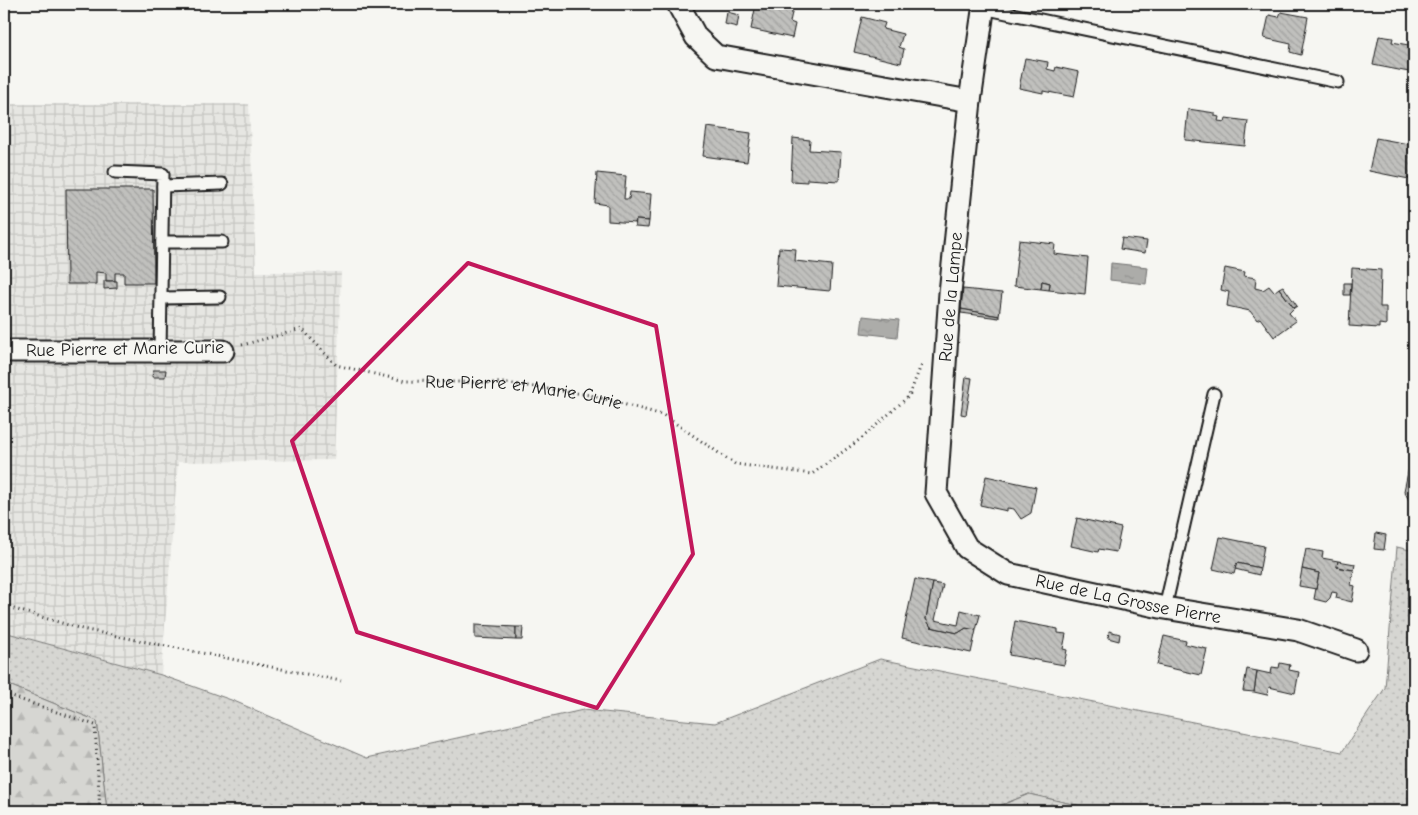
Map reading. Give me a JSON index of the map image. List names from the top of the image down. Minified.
{"streets":{"street":["Rue de la Lampe","Rue Pierre et Marie Curie","Rue de La Grosse Pierre"]},"crossings":[["Rue de la Lampe","Rue de La Grosse Pierre"]]}
